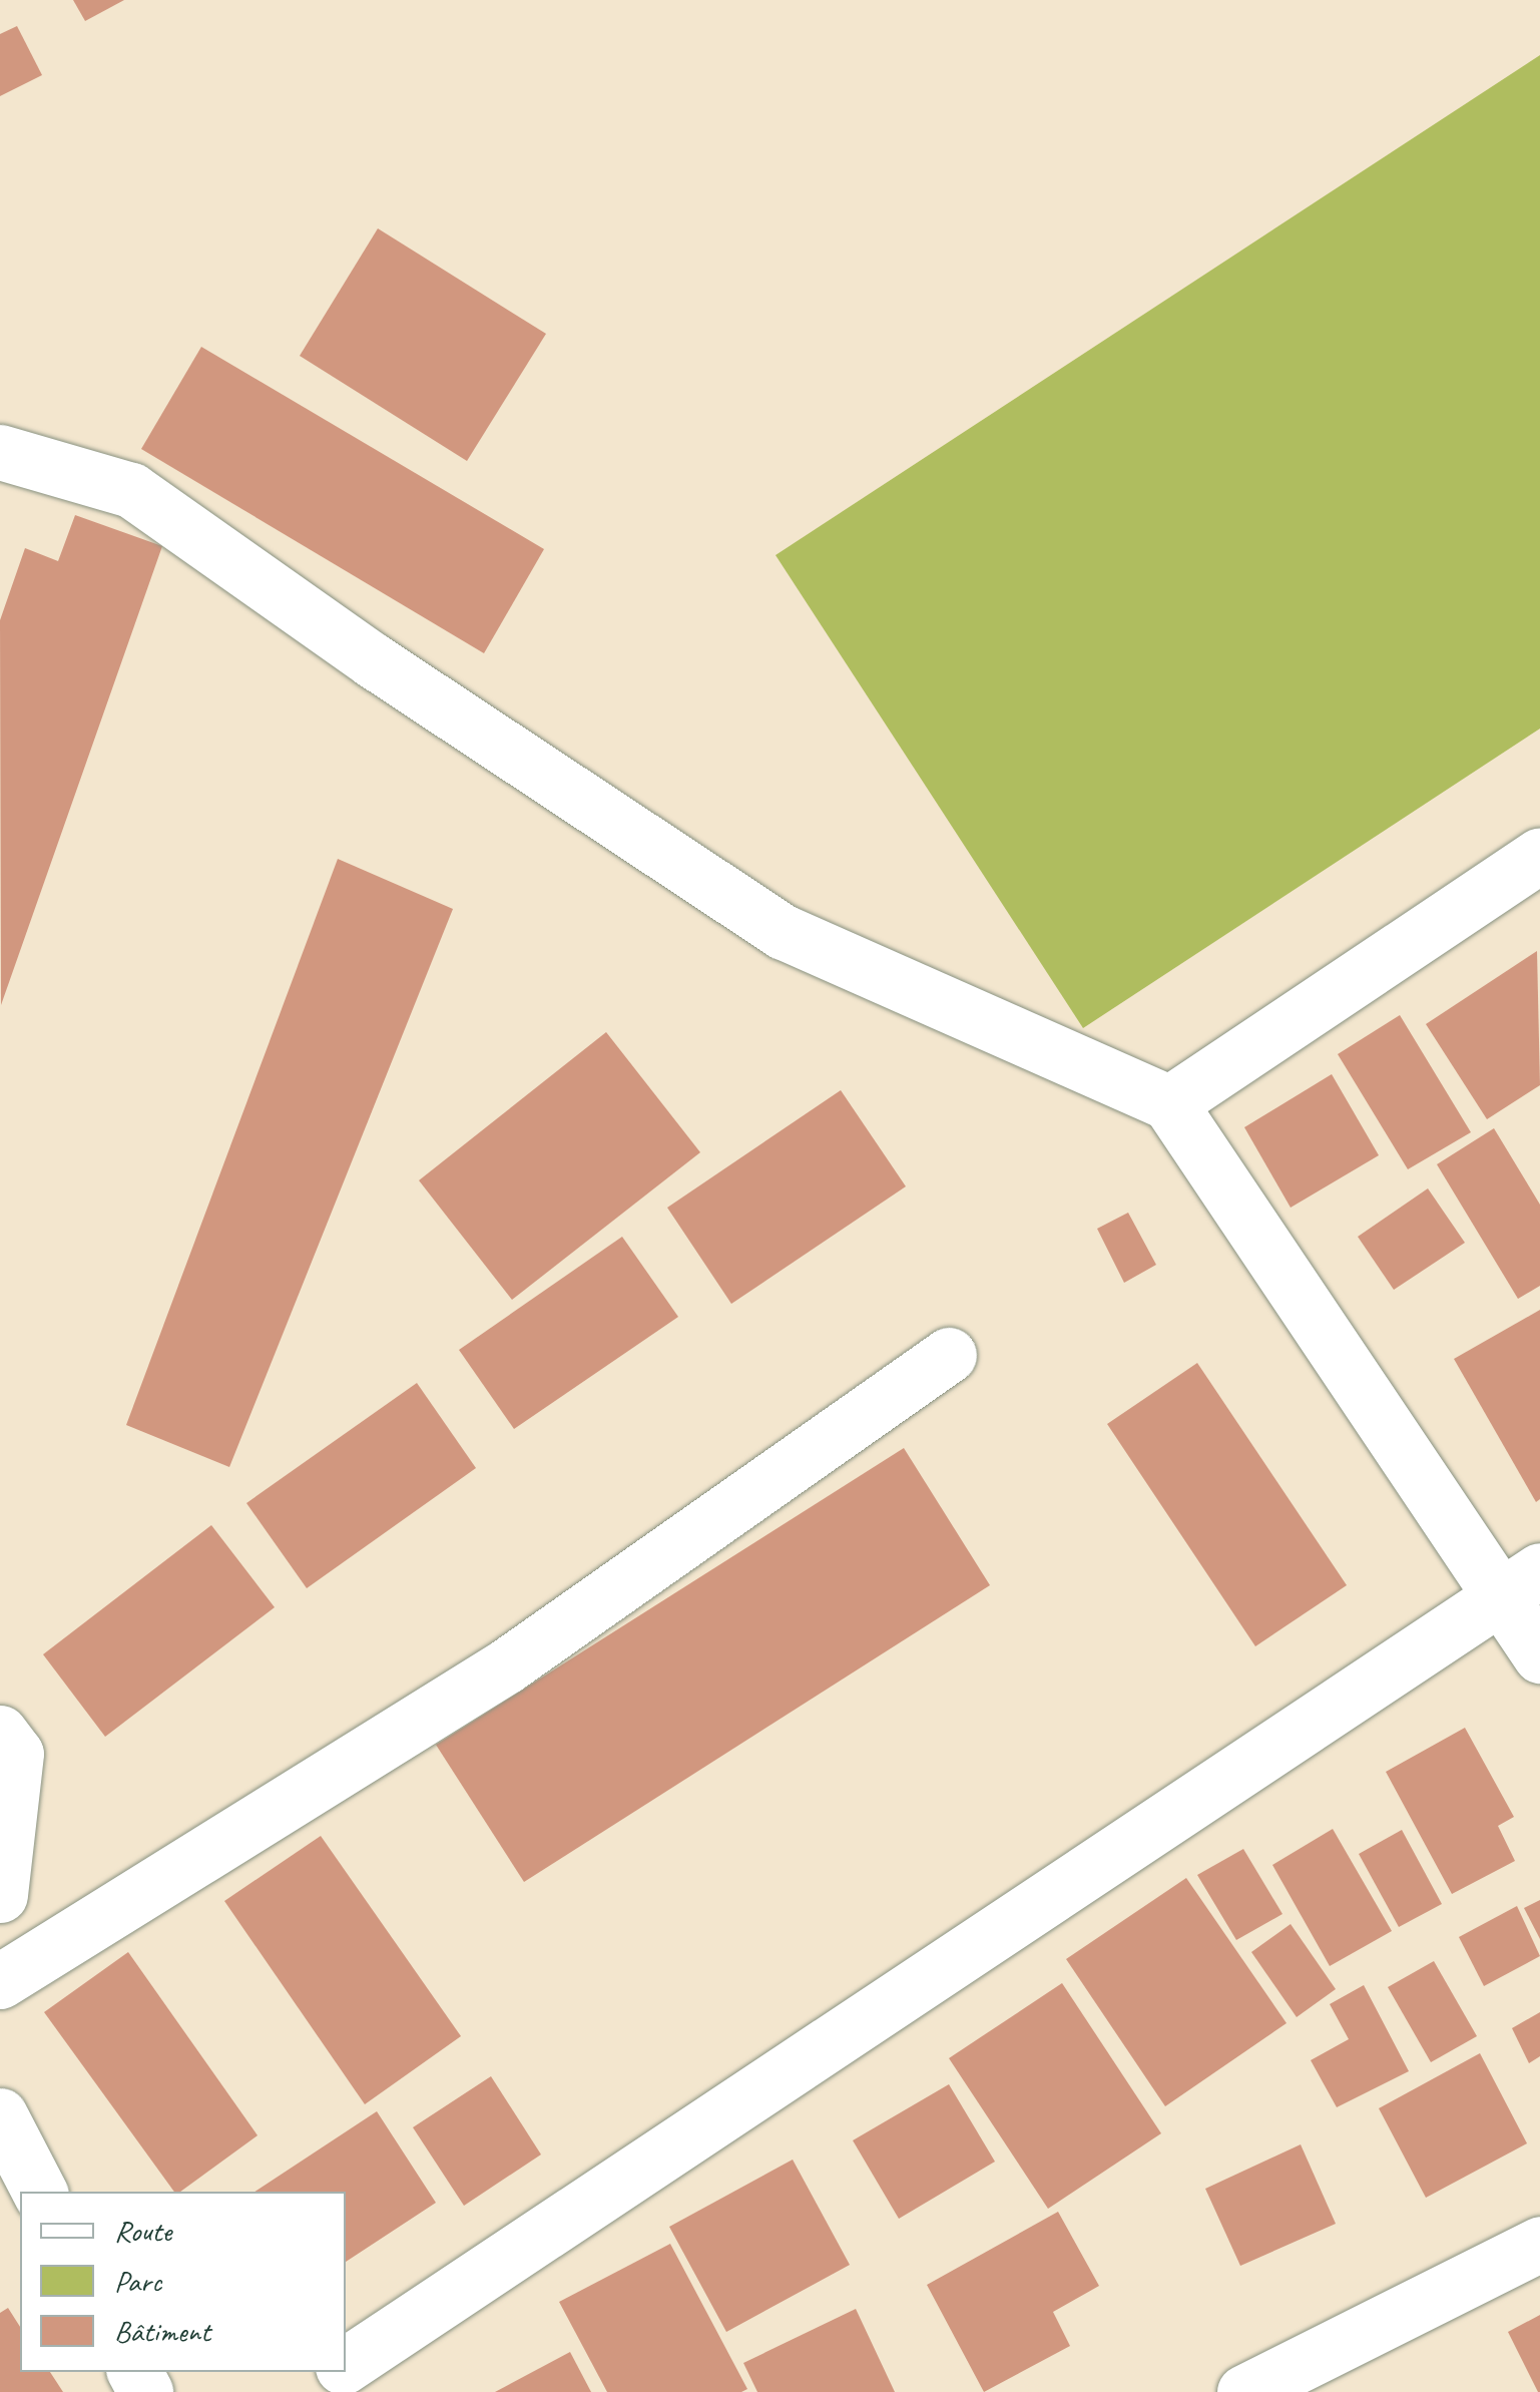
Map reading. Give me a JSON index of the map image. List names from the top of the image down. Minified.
{"legend":["Route","Parc","Bâtiment"]}
